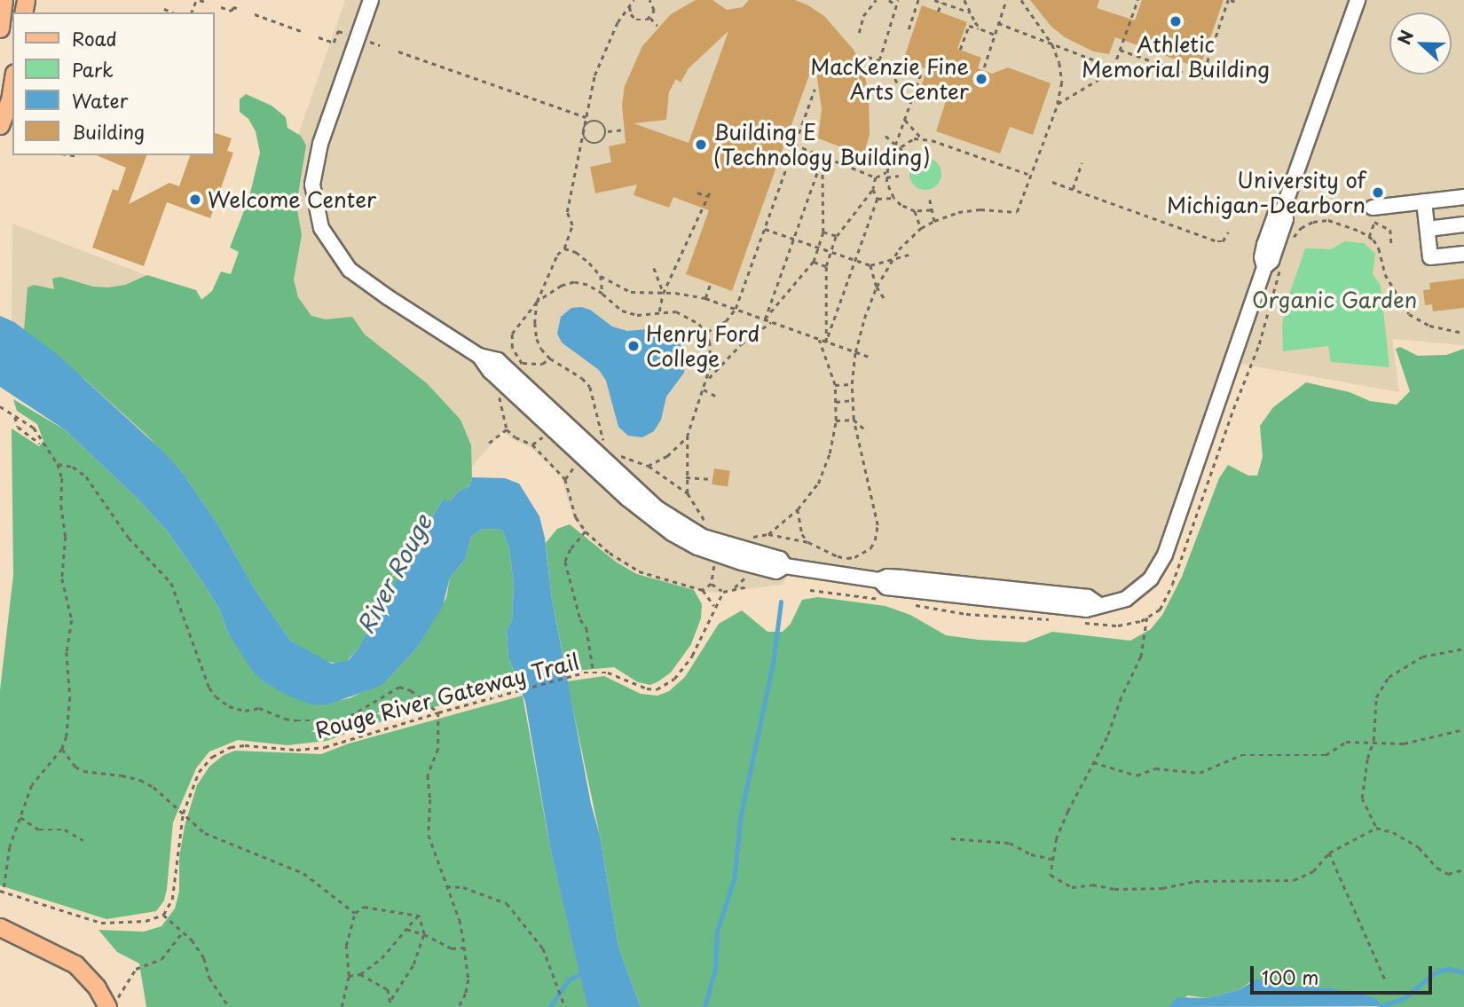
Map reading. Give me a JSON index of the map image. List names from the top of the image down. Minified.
{"streets":{"path":["Rouge River Gateway Trail"]},"water":["River Rouge"],"parks":["Organic Garden"],"places":["Athletic Memorial Building","MacKenzie Fine Arts Center","Building E (Technology Building)","University of Michigan-Dearborn","Welcome Center","Henry Ford College"],"legend":["Road","Park","Water","Building"],"scale_bar":"100 m","north":"left"}
